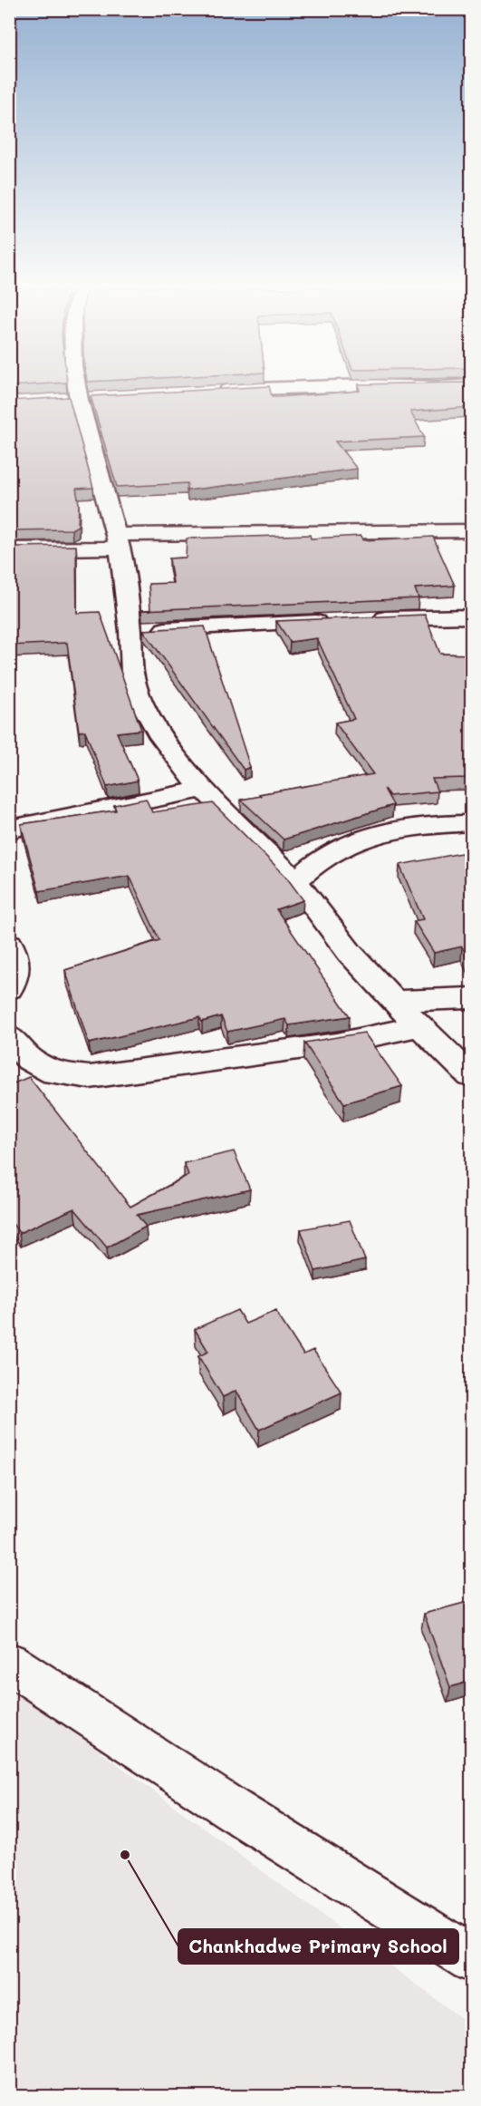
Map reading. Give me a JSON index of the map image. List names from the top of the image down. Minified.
{"places":["Chankhadwe Primary School"]}
